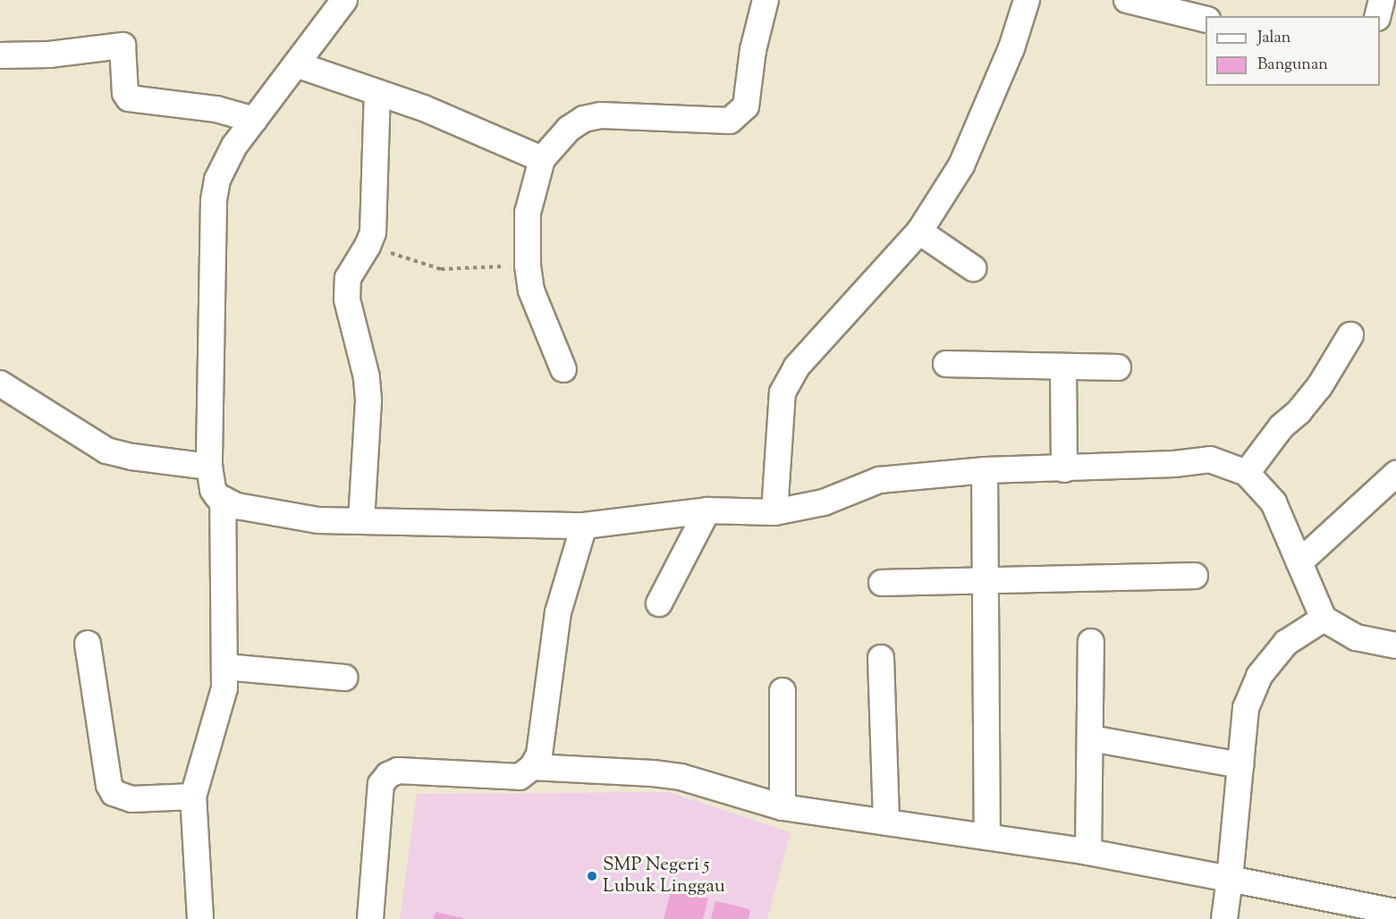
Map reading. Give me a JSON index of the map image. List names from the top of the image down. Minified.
{"places":["SMP Negeri 5 Lubuk Linggau"],"legend":["Jalan","Bangunan"]}
